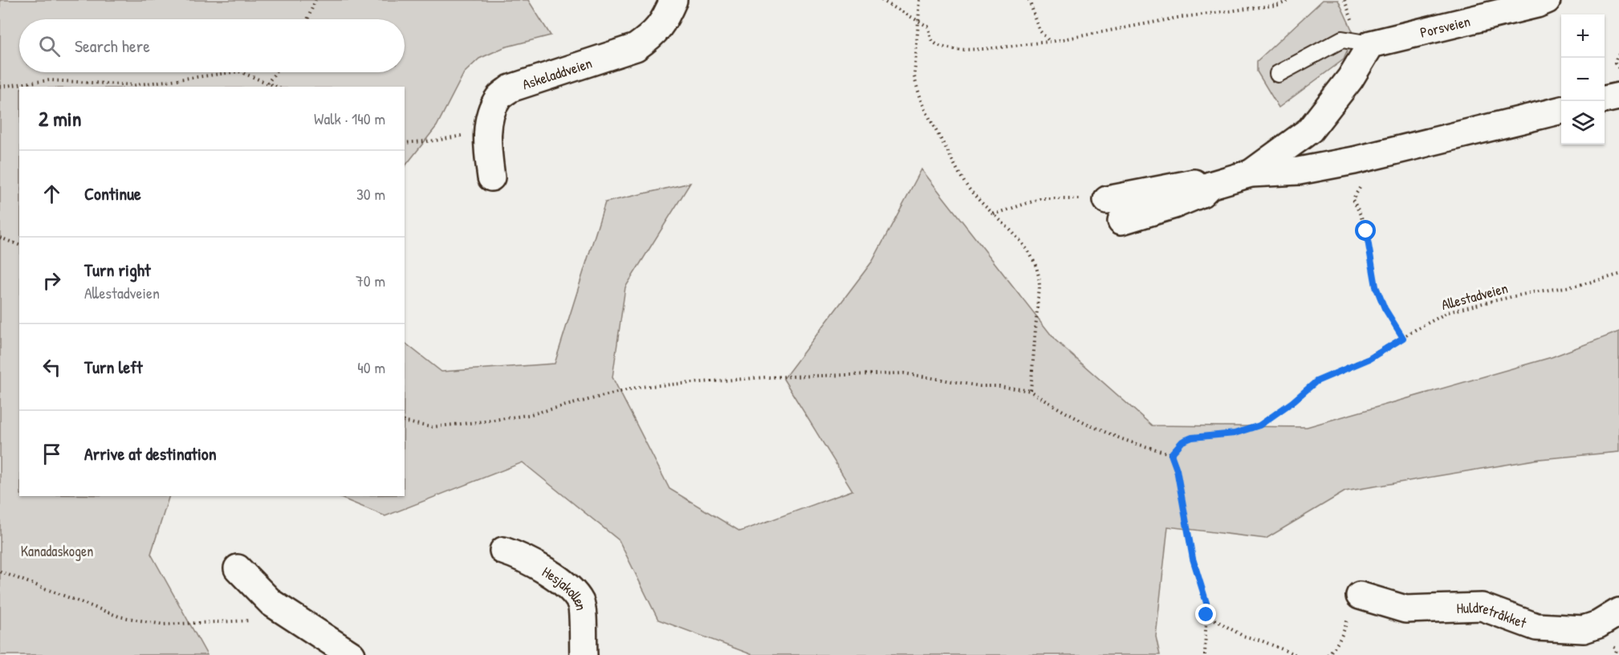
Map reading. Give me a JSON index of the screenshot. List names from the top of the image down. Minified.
{"streets":{"street":["Porsveien","Askeladdveien","Hesjakollen","Huldretråkket"],"path":["Allestadveien"]},"parks":["Kanadaskogen"],"page":{"map_buttons":["+","−"],"search":"Search here","heading":["2 min","Walk · 140 m"],"list":[["Continue","30 m"],["Turn right","Allestadveien","70 m"],["Turn left","40 m"],"Arrive at destination"]}}
